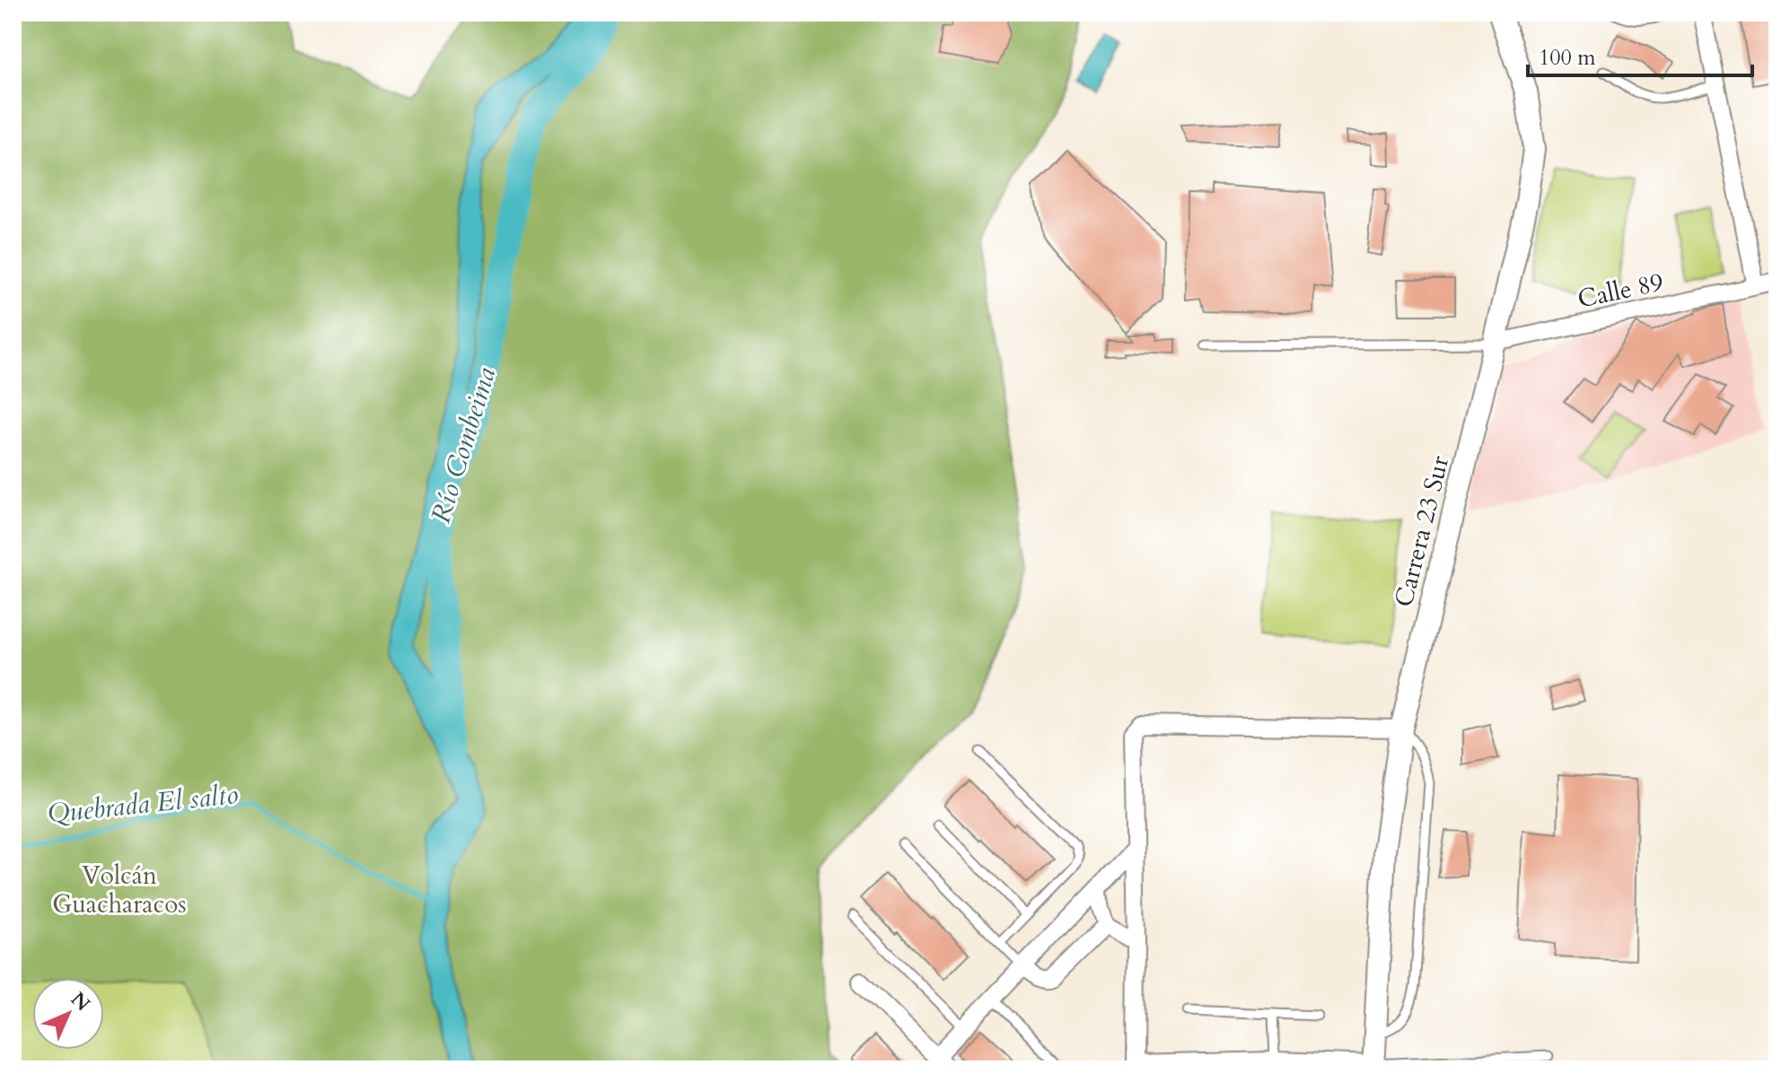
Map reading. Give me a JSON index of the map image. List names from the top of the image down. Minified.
{"streets":{"main road":["Carrera 23 Sur"],"street":["Calle 89"]},"crossings":[["Calle 89","Carrera 23 Sur"]],"water":["Río Combeima","Quebrada El salto"],"parks":["Volcán Guacharacos"],"scale_bar":"100 m","north":"top right"}
